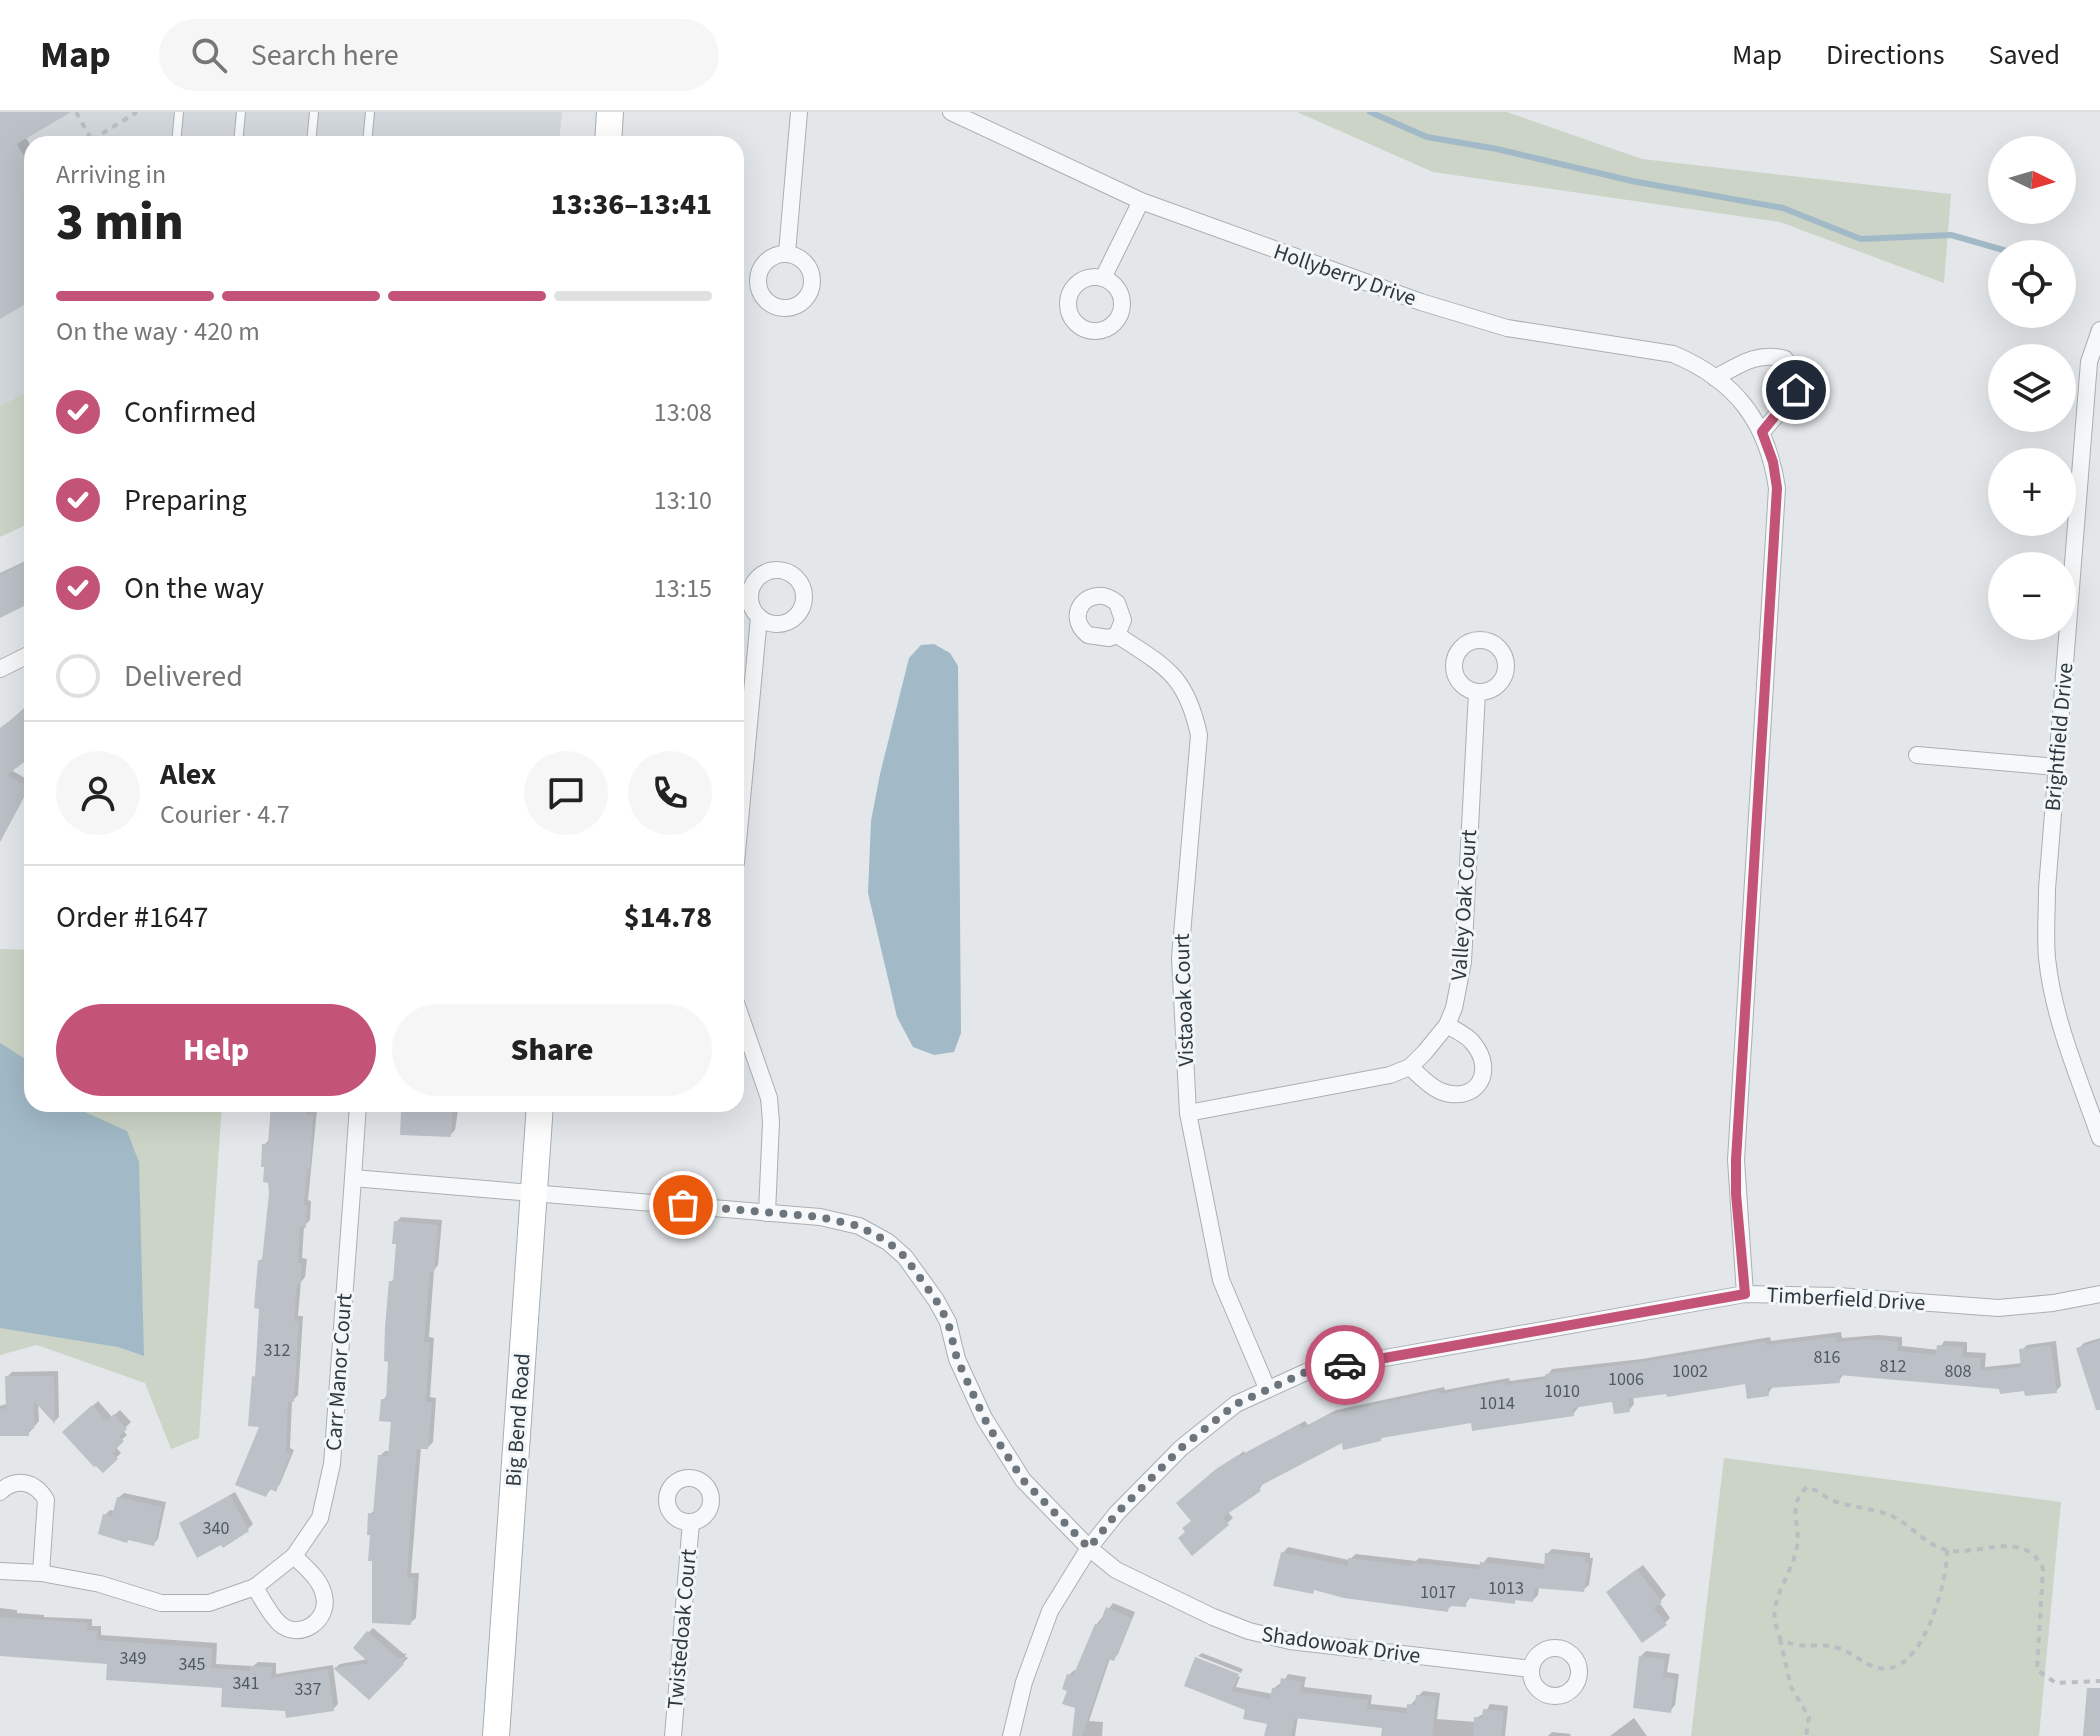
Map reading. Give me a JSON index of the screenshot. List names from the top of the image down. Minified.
{"streets":{"main road":["Big Bend Road"],"street":["Hollyberry Drive","Brightfield Drive","Valley Oak Court","Vistaoak Court","Timberfield Drive","Carr Manor Court","Twistedoak Court","Shadowoak Drive"]},"crossings":[["Hollyberry Drive","Timberfield Drive"],["Vistaoak Court","Timberfield Drive"],["Timberfield Drive","Shadowoak Drive"],["Carr Manor Court","Shadowoak Drive"],["Big Bend Road","Shadowoak Drive"]],"house_numbers":["312","816","812","1002","808","1006","1010","1014","340","1013","1017","349","345","341","337"],"north":"right","page":{"header":"Map","search":"Search here","nav":["Map","Directions","Saved"],"map_buttons":["+","−"],"heading":["3 min","Arriving in","13:36–13:41"],"panel":["Alex","Courier · 4.7","Order #1647","$14.78"],"bar":"On the way · 420 m","list":[["Confirmed","13:08"],["Preparing","13:10"],["On the way","13:15"],"Delivered"],"buttons":["Help","Share"]}}
